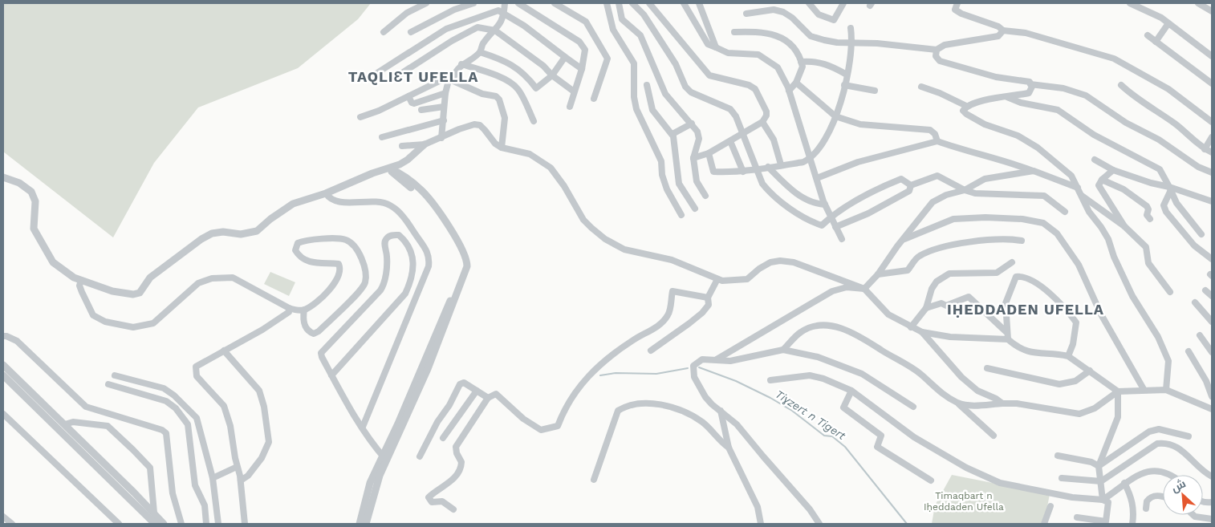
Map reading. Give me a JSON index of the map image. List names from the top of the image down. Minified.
{"districts":["TAQLIƐT UFELLA","IḤEDDADEN UFELLA"],"water":["Tiɣzert n Tigert"],"parks":["Timaqbart n Iḥeddaden Ufella"],"north":"top left"}
